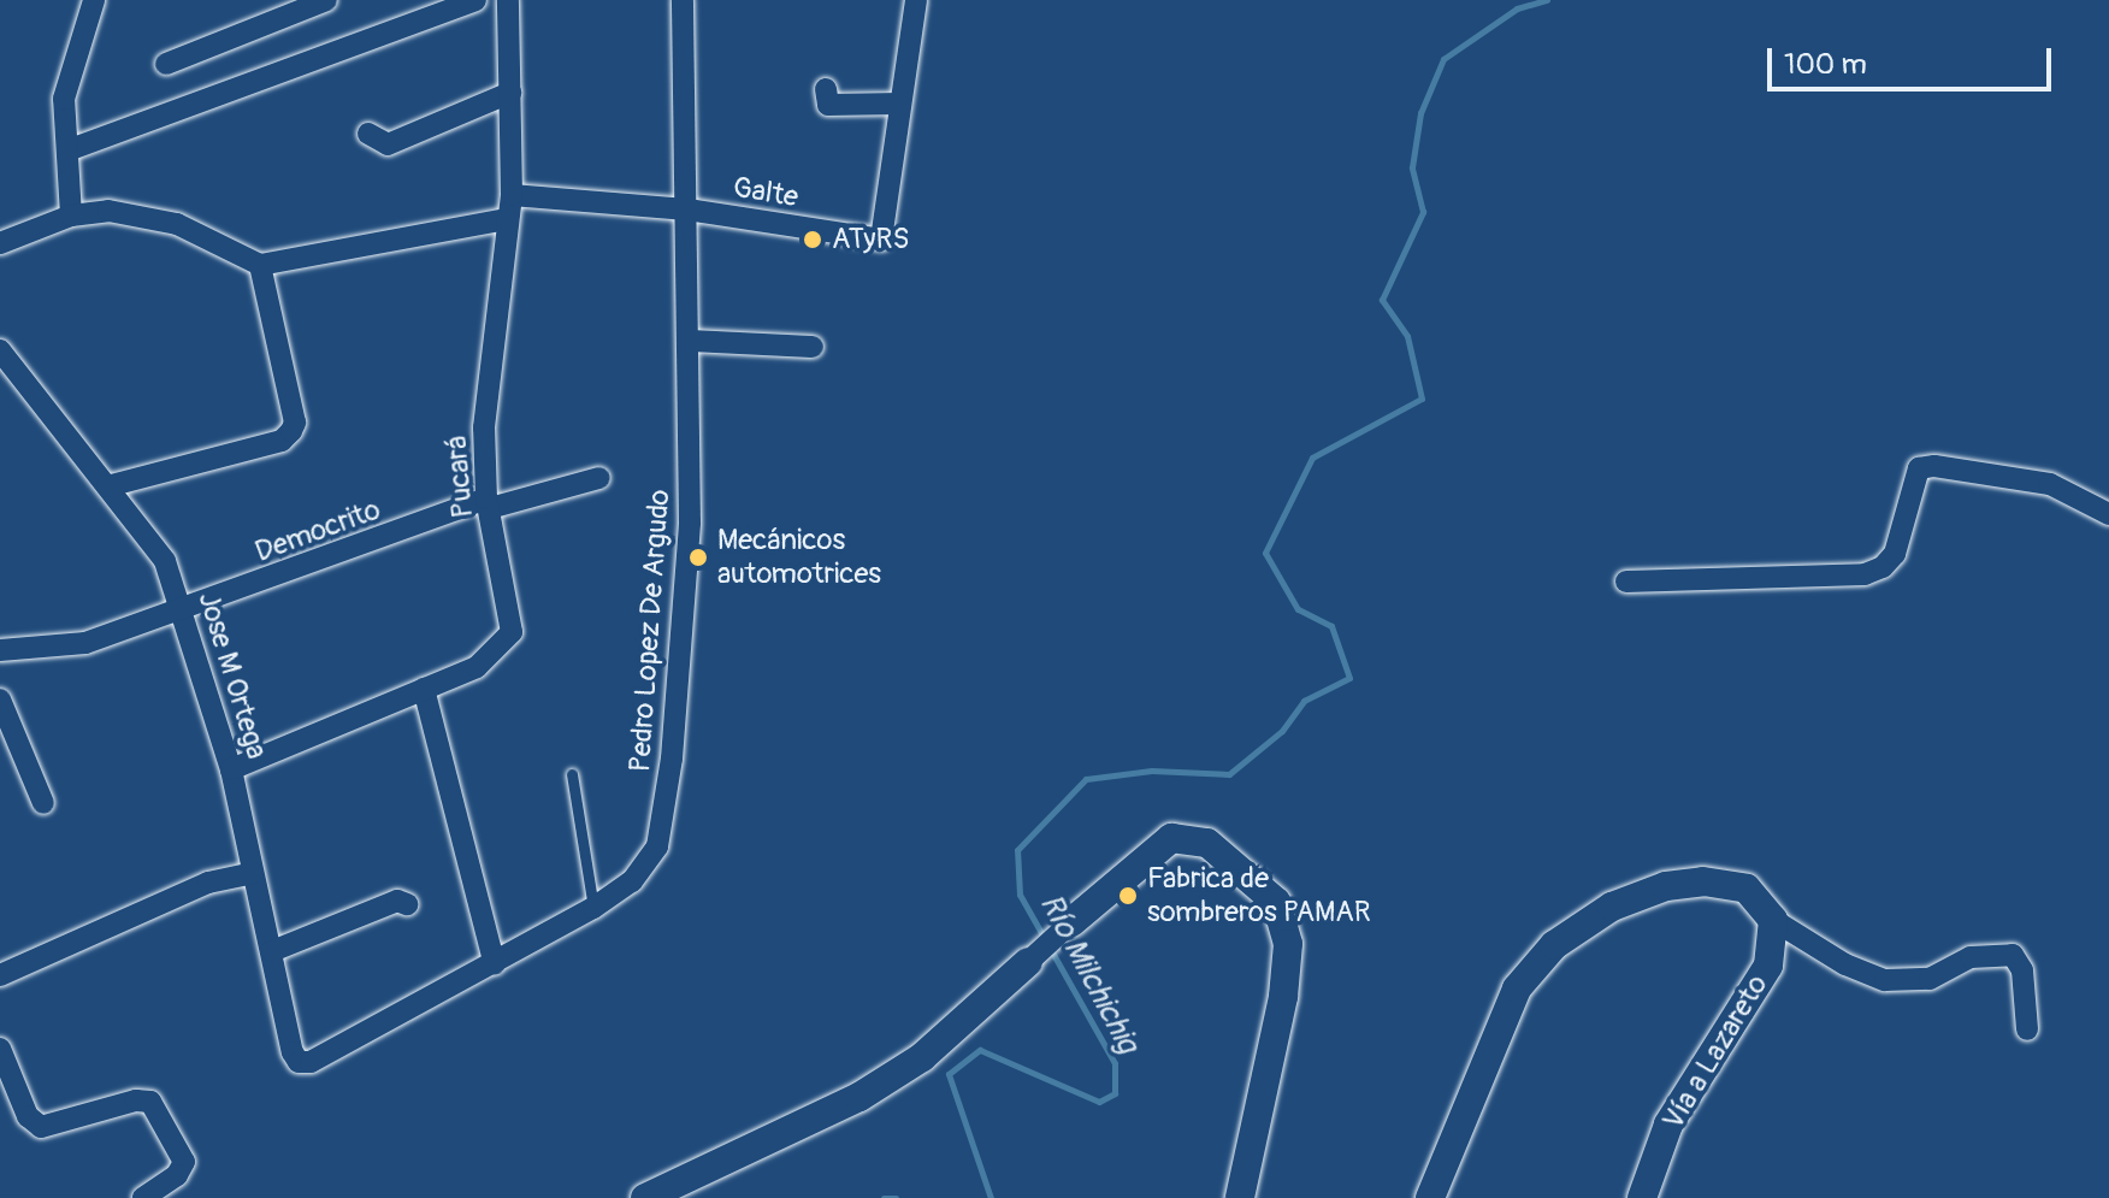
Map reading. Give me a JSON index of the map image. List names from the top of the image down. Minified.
{"streets":{"street":["Galte","Pucará","Democrito","Pedro Lopez De Argudo","Jose M Ortega","Vía a Lazareto"]},"crossings":[["Galte","Pucará"],["Galte","Pedro Lopez De Argudo"],["Pucará","Democrito"],["Pucará","Jose M Ortega"],["Democrito","Jose M Ortega"],["Pedro Lopez De Argudo","Jose M Ortega"]],"water":["Río Milchichig"],"places":["ATyRS","Mecánicos automotrices","Fabrica de sombreros PAMAR"],"scale_bar":"100 m"}
